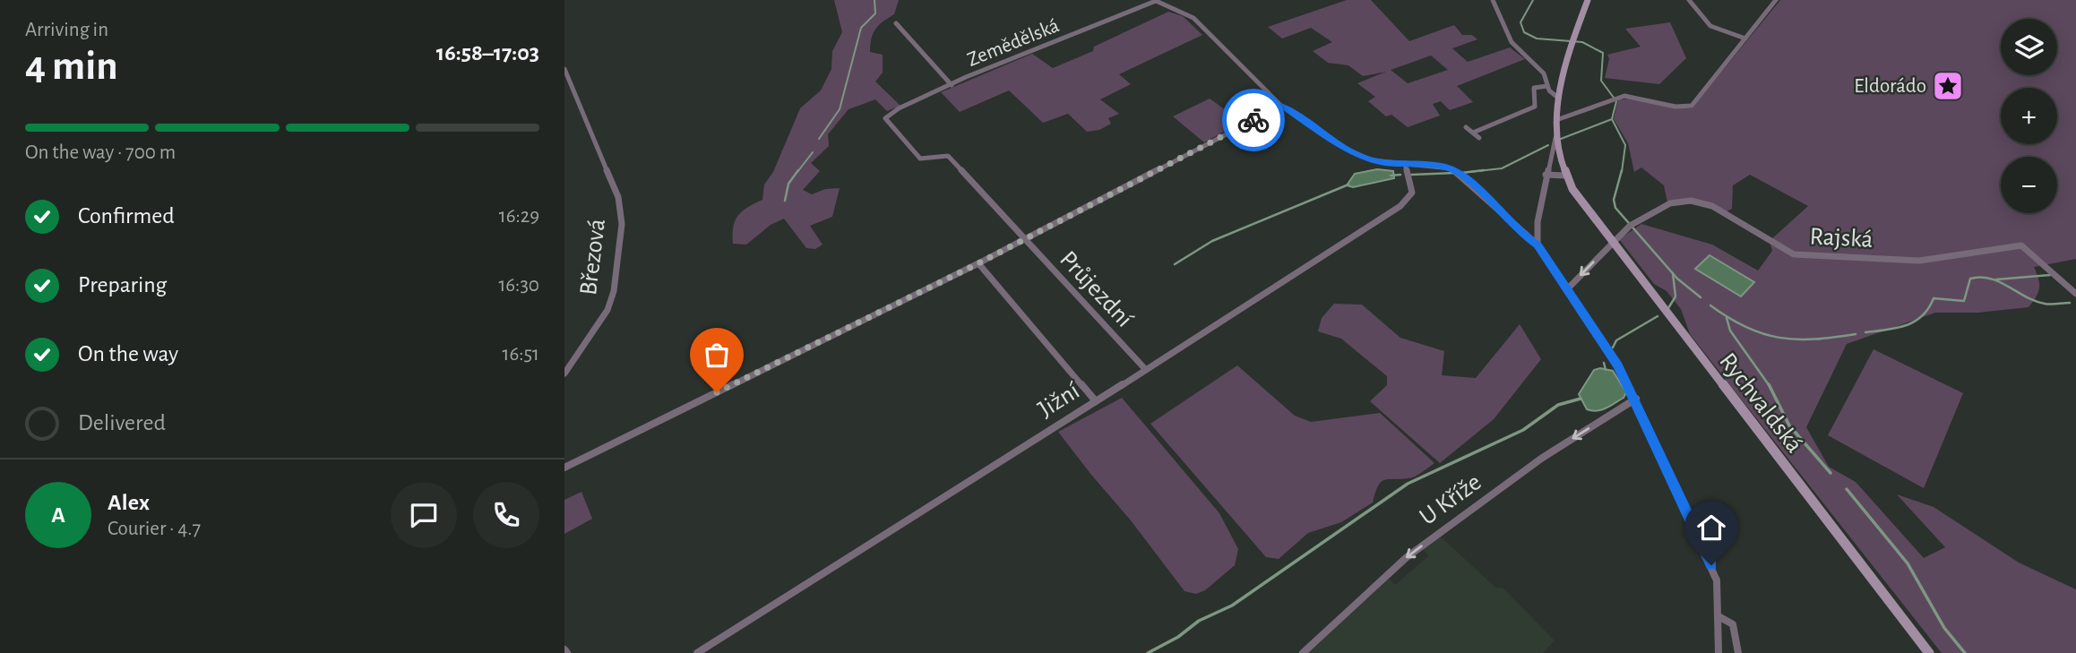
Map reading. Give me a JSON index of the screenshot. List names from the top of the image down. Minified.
{"streets":{"street":["Zemědělská","Rajská","Březová","Průjezdní","Jižní","Rychvaldská","U Kříže"]},"crossings":[["Zemědělská","Průjezdní"],["Rajská","Rychvaldská"],["Průjezdní","Jižní"]],"one_way":["U Kříže"],"places":{"place":["Eldorádo"]},"page":{"heading":["4 min","Arriving in","16:58–17:03"],"panel":["Alex","Courier · 4.7"],"map_buttons":["+","−"],"bar":"On the way · 700 m","list":[["Confirmed","16:29"],["Preparing","16:30"],["On the way","16:51"],"Delivered"],"round":"A"}}
